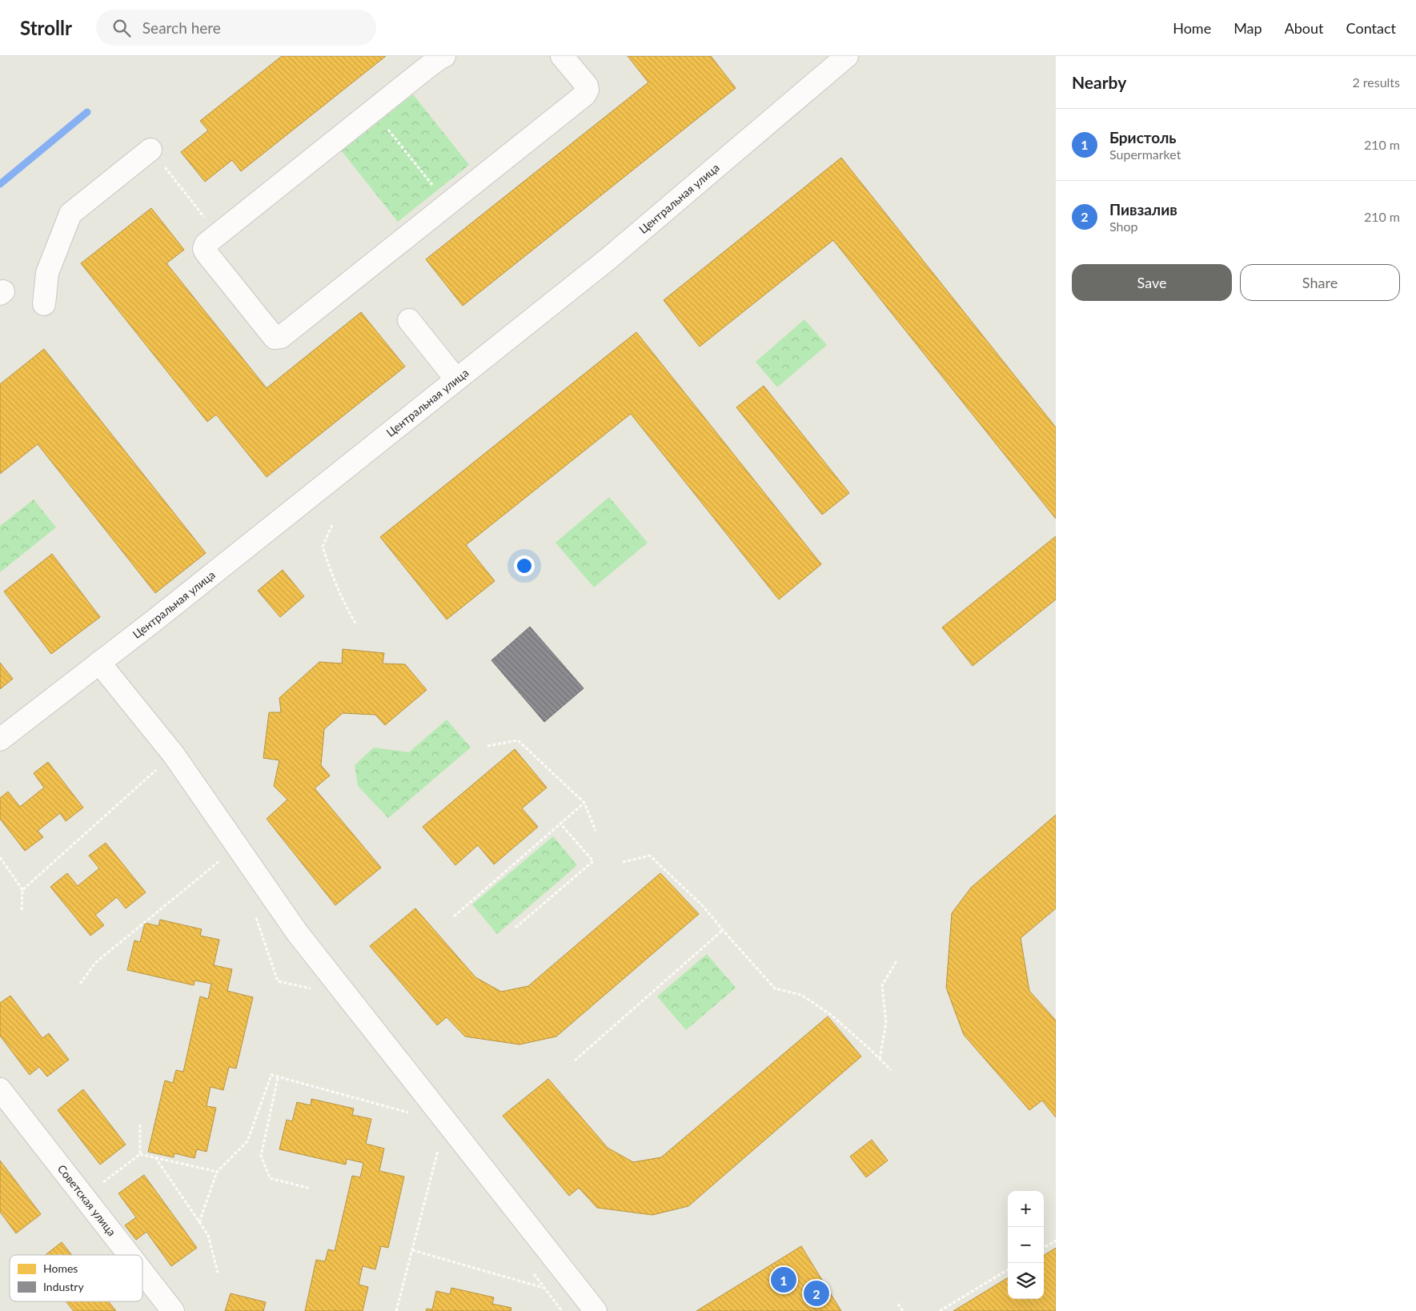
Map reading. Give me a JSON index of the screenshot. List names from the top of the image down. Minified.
{"streets":{"street":["Центральная улица","Советская улица"]},"legend":["Homes","Industry"],"page":{"header":"Strollr","search":"Search here","nav":["Home","Map","About","Contact"],"heading":["Nearby","2 results"],"list":[{"mark":"1","name":"Бристоль","note":"Supermarket","value":"210 m"},{"mark":"2","name":"Пивзалив","note":"Shop","value":"210 m"}],"buttons":["Save","Share"],"map_buttons":["+","−"],"pins":["1","2"]}}
